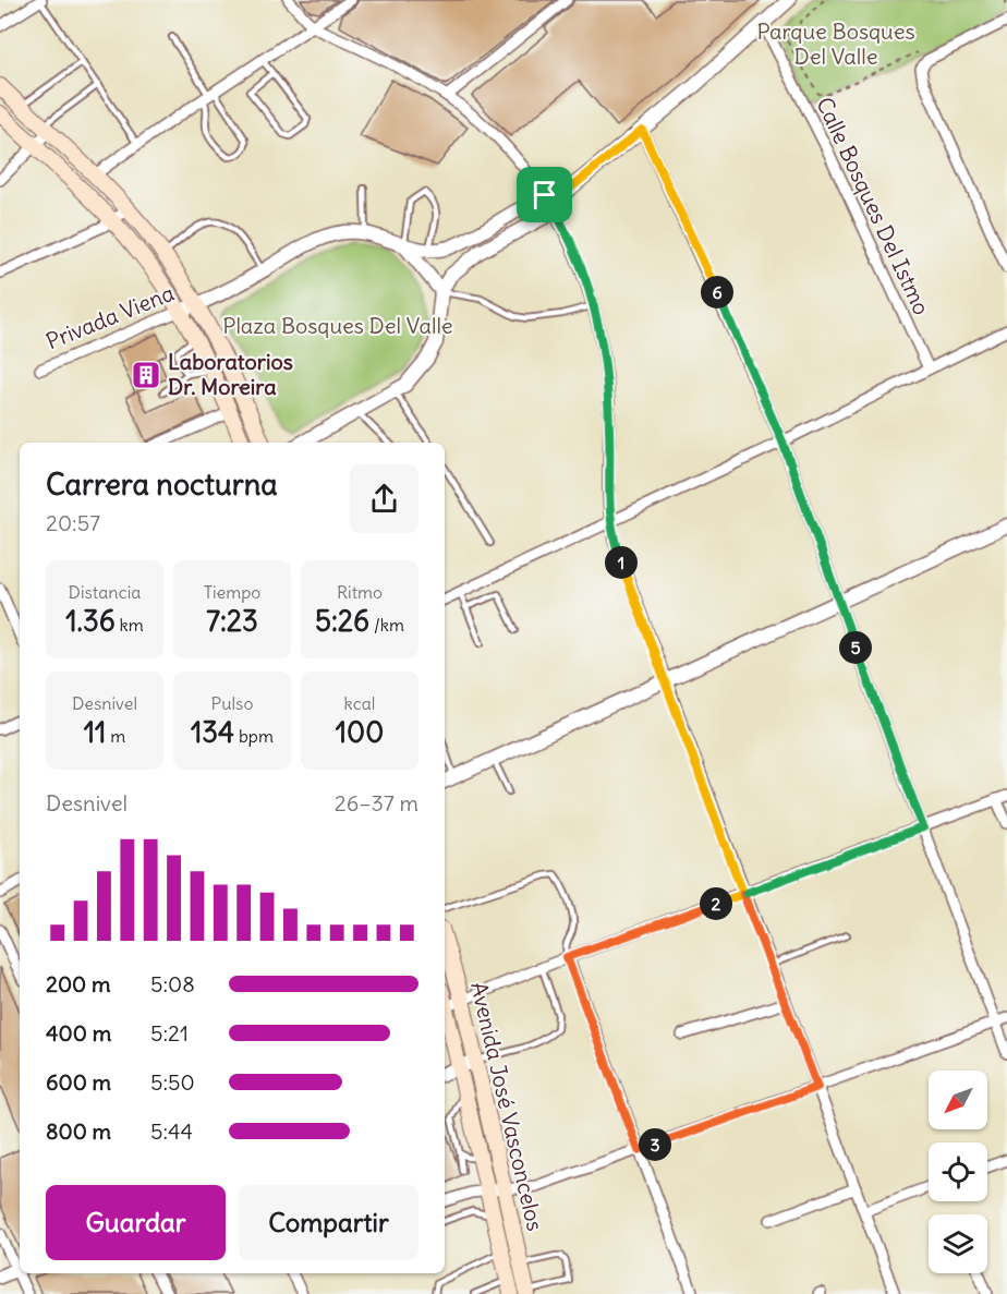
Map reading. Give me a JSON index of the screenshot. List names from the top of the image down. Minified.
{"streets":{"main road":["Avenida José Vasconcelos"],"street":["Calle Bosques Del Istmo","Privada Viena"]},"parks":["Parque Bosques Del Valle","Plaza Bosques Del Valle"],"places":{"building":["Laboratorios Dr. Moreira"]},"north":"bottom left","page":{"pins":["6","1","5","2","3"],"heading":["Carrera nocturna","20:57"],"stats":[["Distancia","1.36 km"],["Tiempo","7:23"],["Ritmo","5:26 /km"],["Desnivel","11 m"],["Pulso","134 bpm"],["kcal","100"]],"chart":["Desnivel","26–37 m"],"list":[{"name":"200 m","note":"5:08"},{"name":"400 m","note":"5:21"},{"name":"600 m","note":"5:50"},{"name":"800 m","note":"5:44"}],"buttons":["Guardar","Compartir"]}}
